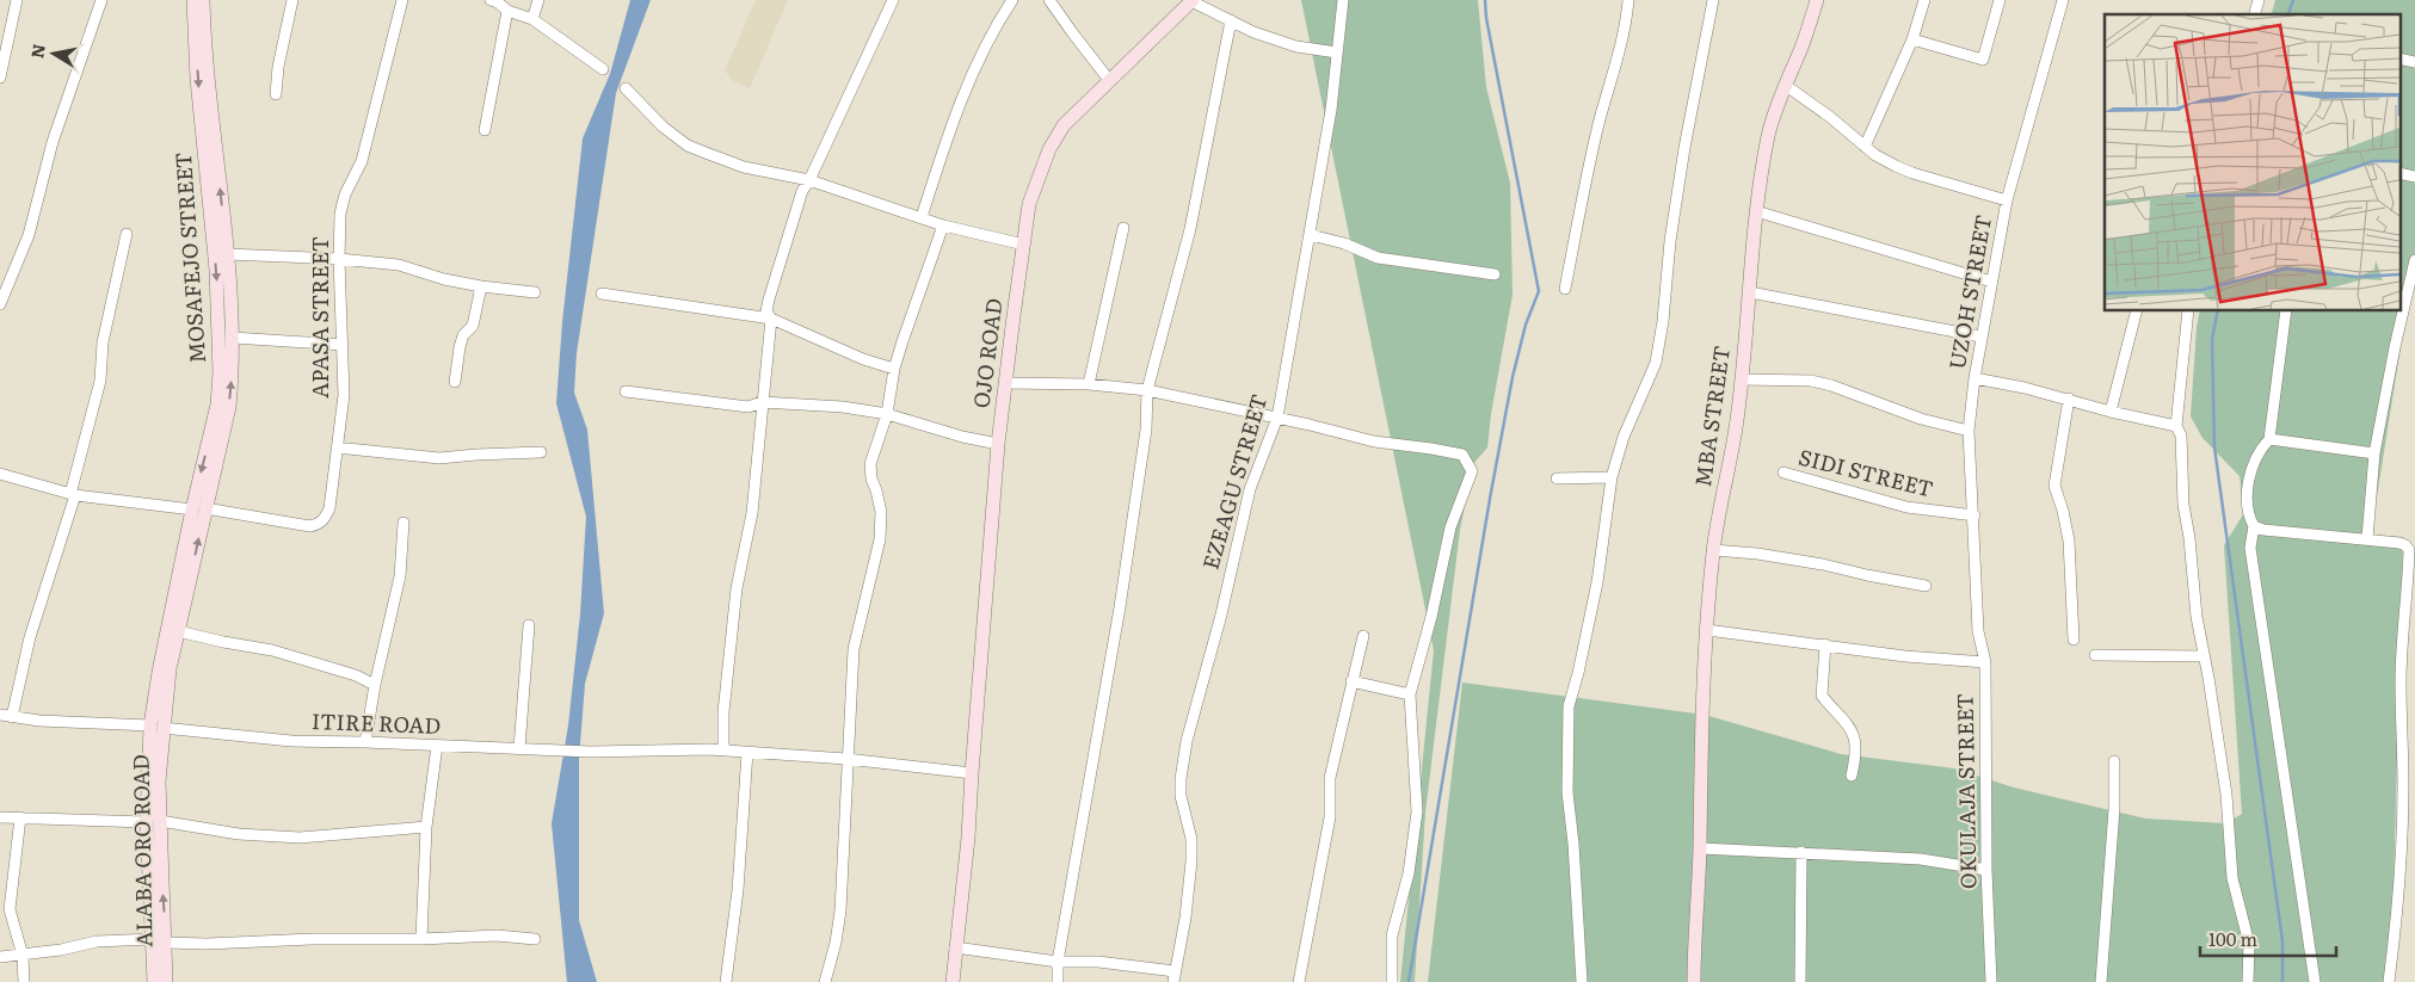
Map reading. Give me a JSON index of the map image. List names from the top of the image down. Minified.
{"streets":{"street":["MOSAFEJO STREET","UZOH STREET","APASA STREET","OJO ROAD","MBA STREET","SIDI STREET","EZEAGU STREET","ITIRE ROAD","OKULAJA STREET","ALABA ORO ROAD"]},"crossings":[["MOSAFEJO STREET","APASA STREET"],["MOSAFEJO STREET","ALABA ORO ROAD"],["UZOH STREET","SIDI STREET"],["UZOH STREET","OKULAJA STREET"],["APASA STREET","ALABA ORO ROAD"],["OJO ROAD","ITIRE ROAD"],["ITIRE ROAD","ALABA ORO ROAD"]],"scale_bar":"100 m","north":"left"}
